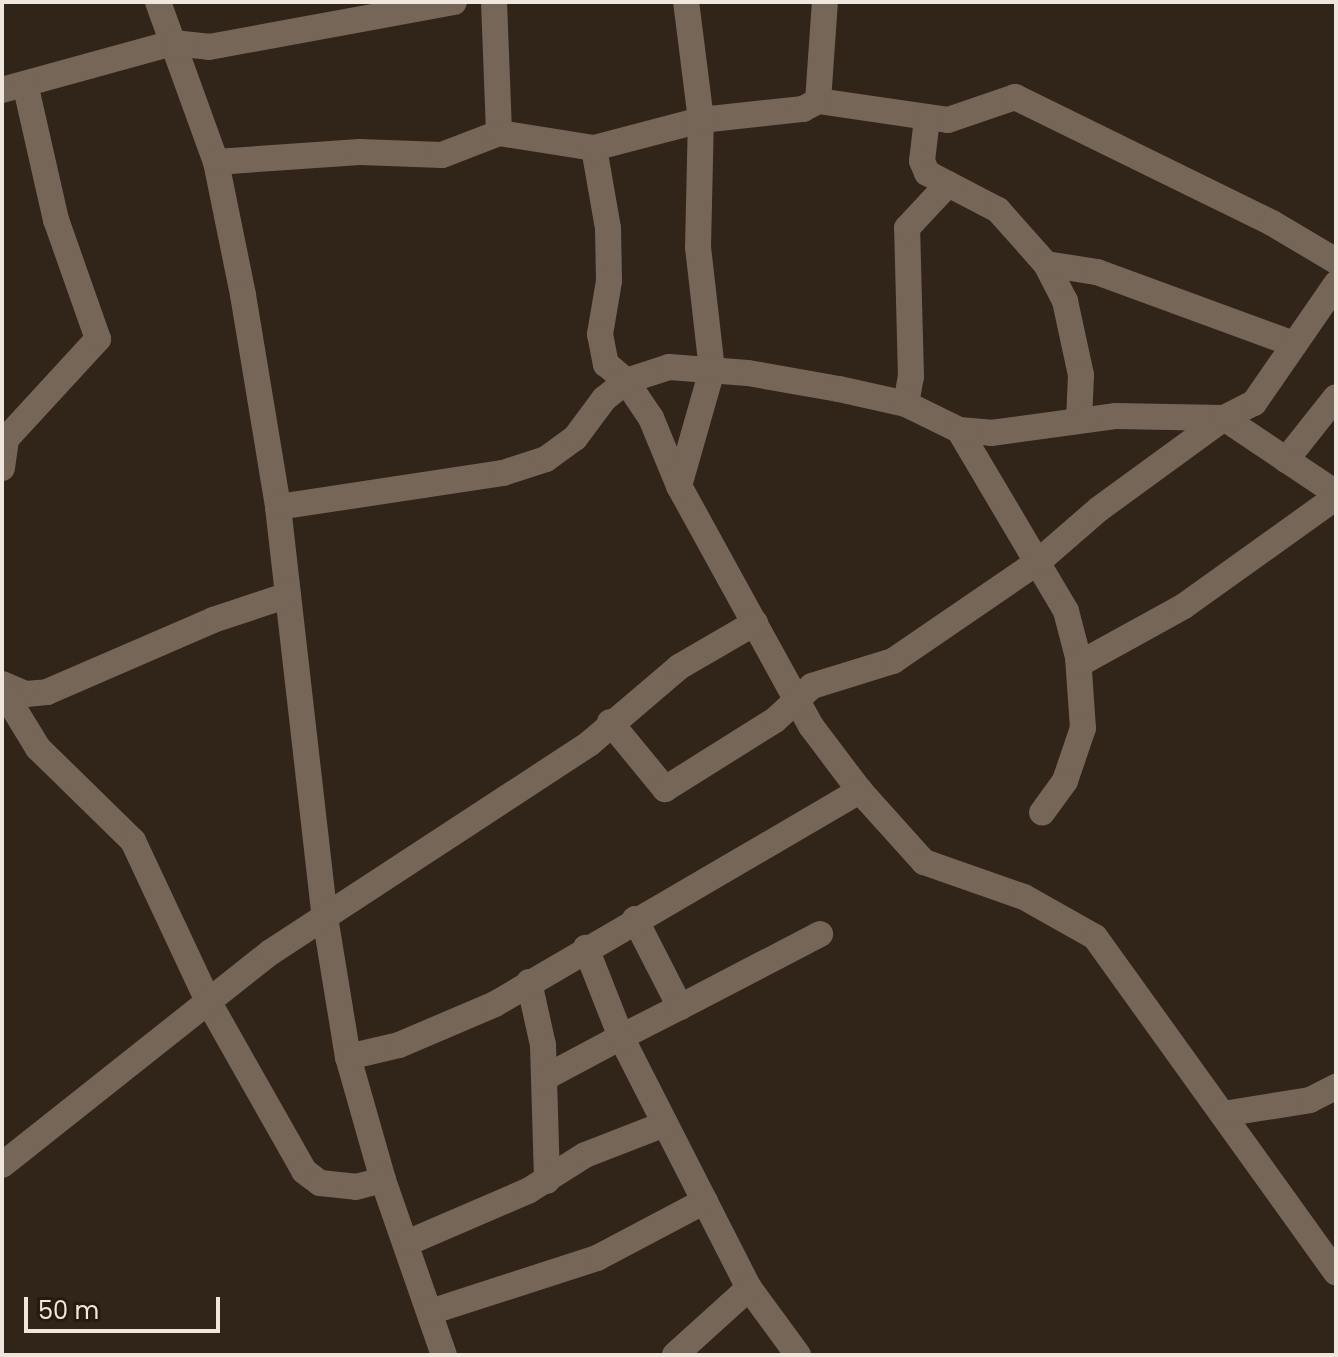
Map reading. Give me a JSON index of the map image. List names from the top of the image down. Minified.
{"scale_bar":"50 m"}
